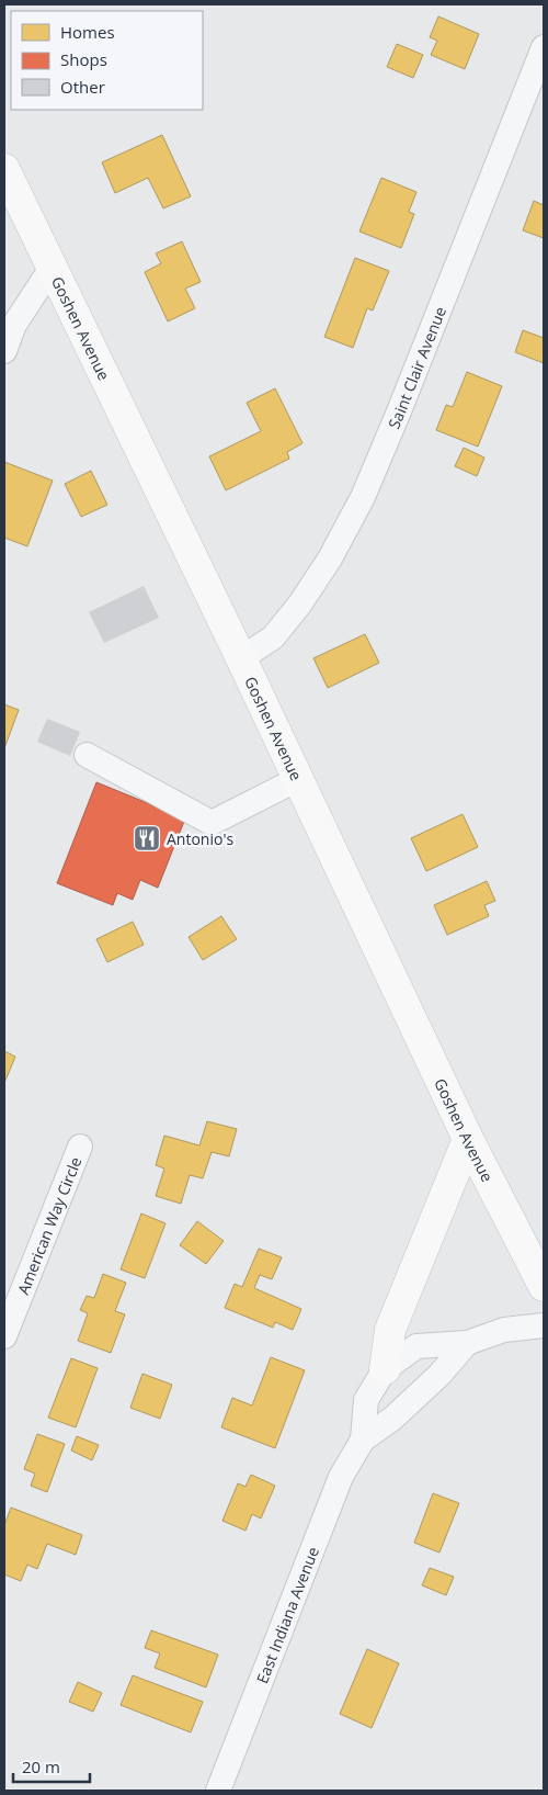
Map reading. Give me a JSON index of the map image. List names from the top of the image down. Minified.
{"streets":{"main road":["Goshen Avenue"],"street":["Saint Clair Avenue","American Way Circle","East Indiana Avenue"]},"crossings":[["Goshen Avenue","Saint Clair Avenue"]],"places":{"restaurant":["Antonio's"]},"legend":["Homes","Shops","Other"],"scale_bar":"20 m"}
